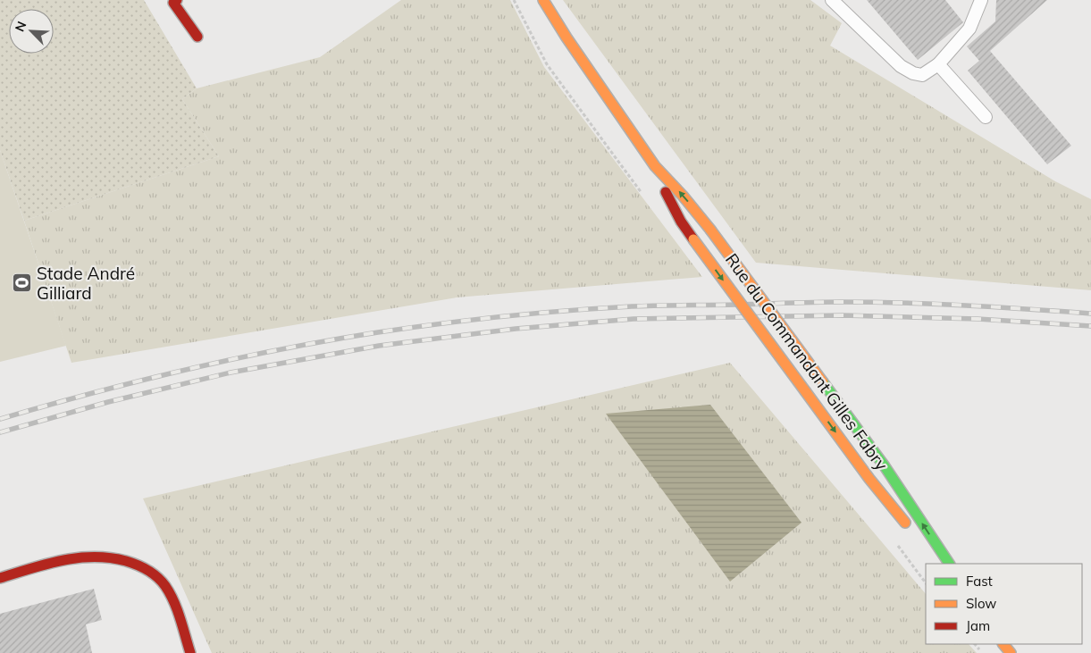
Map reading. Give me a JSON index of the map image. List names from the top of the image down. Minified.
{"streets":{"street":["Rue du Commandant Gilles Fabry"]},"places":{"sports":["Stade André Gilliard"]},"legend":["Fast","Slow","Jam"],"north":"top left"}
